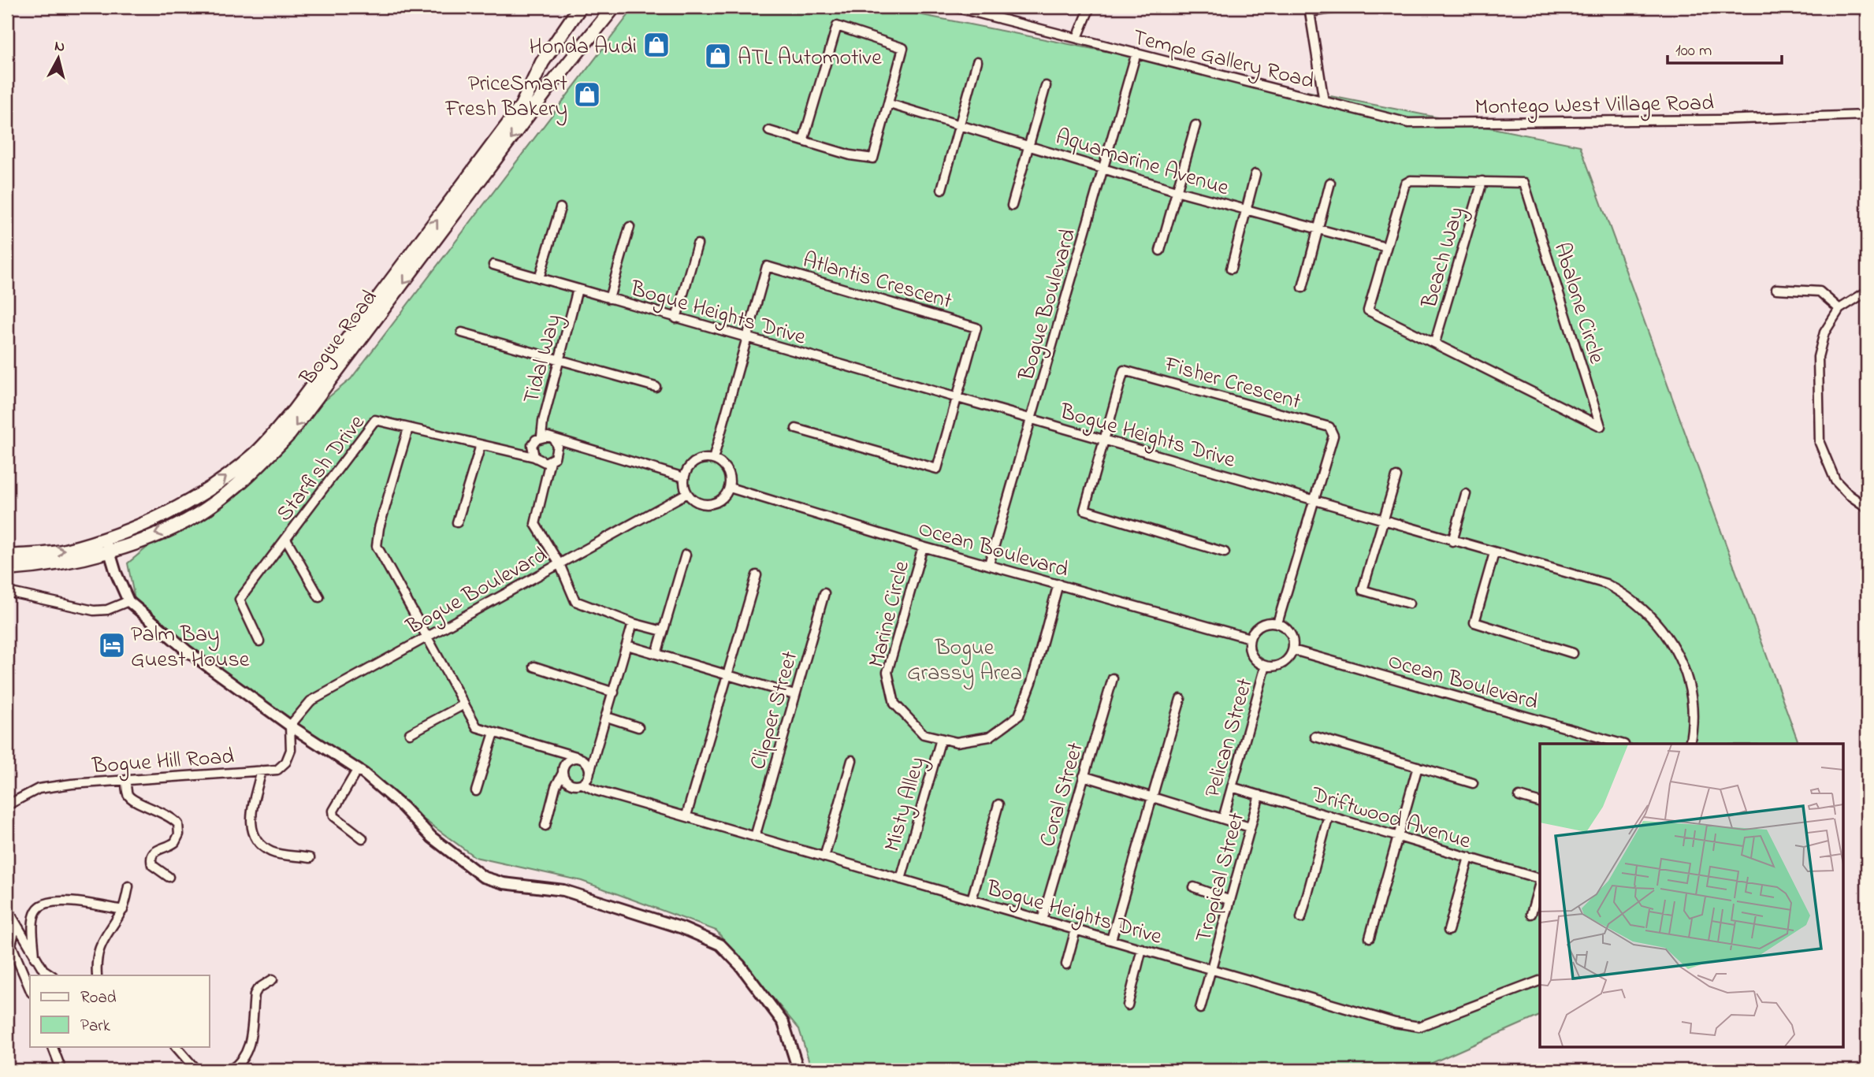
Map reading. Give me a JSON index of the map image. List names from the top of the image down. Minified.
{"streets":{"main road":["Bogue Road"],"street":["Temple Gallery Road","Montego West Village Road","Aquamarine Avenue","Beach Way","Atlantis Crescent","Abalone Circle","Bogue Boulevard","Bogue Heights Drive","Tidal Way","Fisher Crescent","Starfish Drive","Ocean Boulevard","Marine Circle","Clipper Street","Pelican Street","Bogue Hill Road","Coral Street","Misty Alley","Driftwood Avenue","Tropical Street"]},"crossings":[["Temple Gallery Road","Montego West Village Road"],["Temple Gallery Road","Bogue Boulevard"],["Aquamarine Avenue","Abalone Circle"],["Aquamarine Avenue","Bogue Boulevard"],["Beach Way","Abalone Circle"],["Atlantis Crescent","Bogue Heights Drive"],["Bogue Boulevard","Bogue Heights Drive"],["Bogue Boulevard","Ocean Boulevard"],["Bogue Boulevard","Bogue Hill Road"],["Bogue Heights Drive","Tidal Way"],["Bogue Heights Drive","Fisher Crescent"],["Bogue Heights Drive","Clipper Street"],["Bogue Heights Drive","Coral Street"],["Bogue Heights Drive","Misty Alley"],["Bogue Heights Drive","Tropical Street"],["Tidal Way","Starfish Drive"],["Ocean Boulevard","Marine Circle"],["Ocean Boulevard","Pelican Street"],["Marine Circle","Misty Alley"],["Pelican Street","Driftwood Avenue"],["Driftwood Avenue","Tropical Street"]],"parks":["Bogue Grassy Area"],"places":{"shop":["Honda Audi","ATL Automotive","PriceSmart Fresh Bakery"],"hotel":["Palm Bay Guest House"]},"legend":["Road","Park"],"scale_bar":"100 m","north":"top"}
